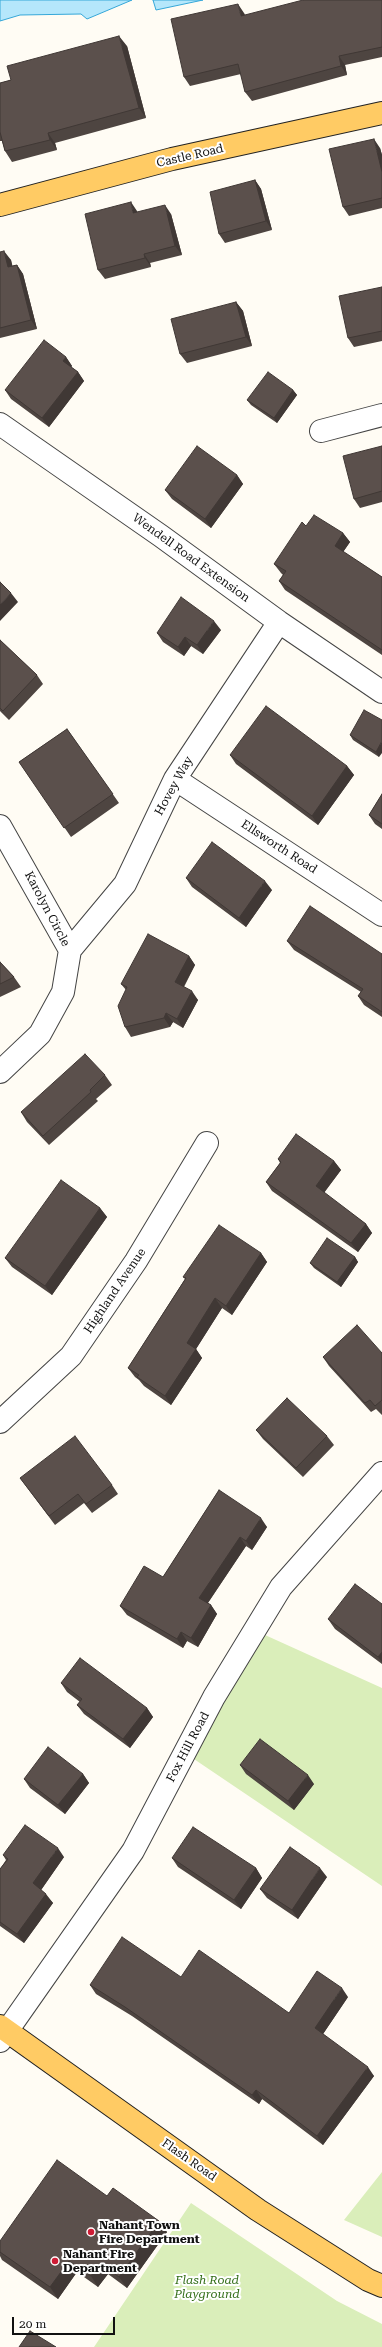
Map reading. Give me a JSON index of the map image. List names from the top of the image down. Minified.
{"streets":{"main road":["Castle Road","Flash Road"],"street":["Wendell Road Extension","Hovey Way","Ellsworth Road","Karolyn Circle","Highland Avenue","Fox Hill Road"]},"crossings":[["Wendell Road Extension","Hovey Way"],["Hovey Way","Ellsworth Road"],["Hovey Way","Karolyn Circle"],["Fox Hill Road","Flash Road"]],"parks":["Flash Road Playground"],"places":["Nahant Town Fire Department","Nahant Fire Department"],"scale_bar":"20 m"}
